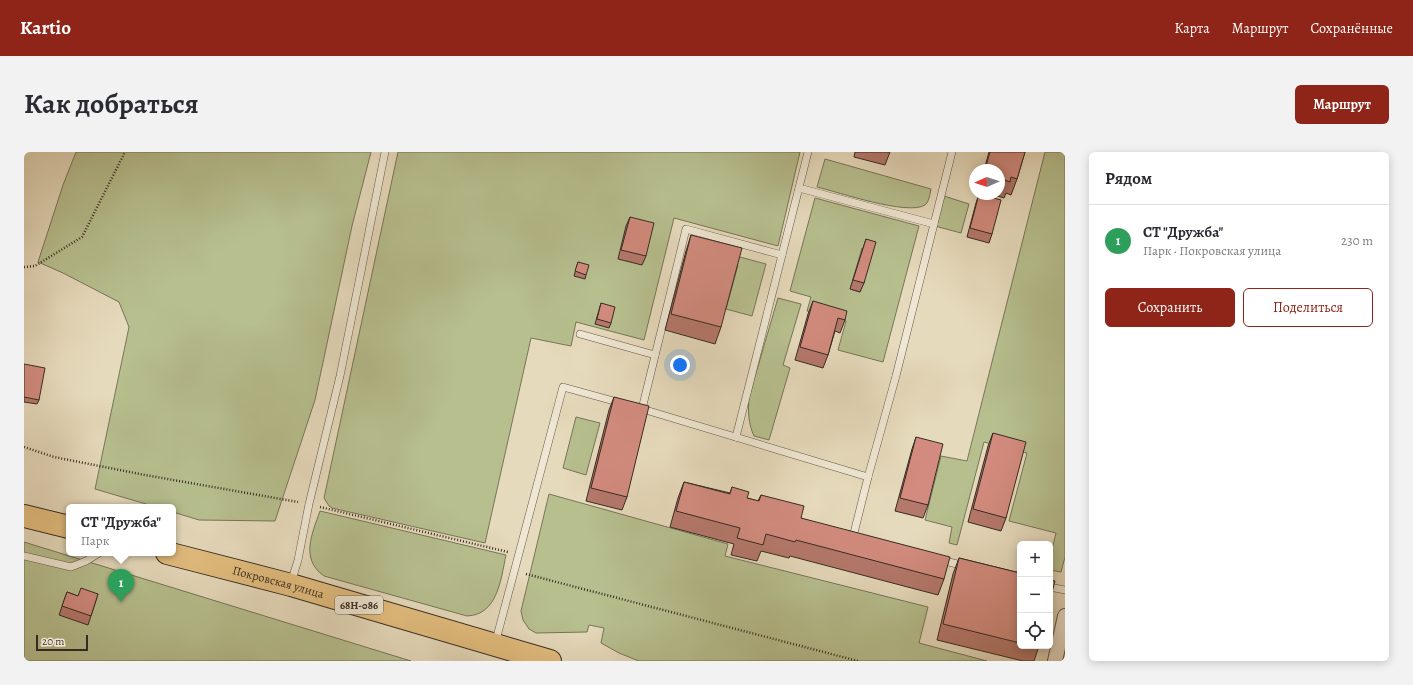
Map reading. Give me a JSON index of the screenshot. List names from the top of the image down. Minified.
{"streets":{"main road":["Покровская улица","68Н-086"]},"scale_bar":"20 m","north":"left","page":{"header":"Kartio","nav":["Карта","Маршрут","Сохранённые"],"title":"Как добраться","buttons":["Маршрут",["Сохранить","Поделиться"]],"heading":"Рядом","list":[{"mark":"1","name":"СТ \"Дружба\"","note":"Парк · Покровская улица","value":"230 m"}],"popup":["СТ \"Дружба\"","Парк"],"map_buttons":["+","−"],"pins":"1","scale":"20 m"}}
